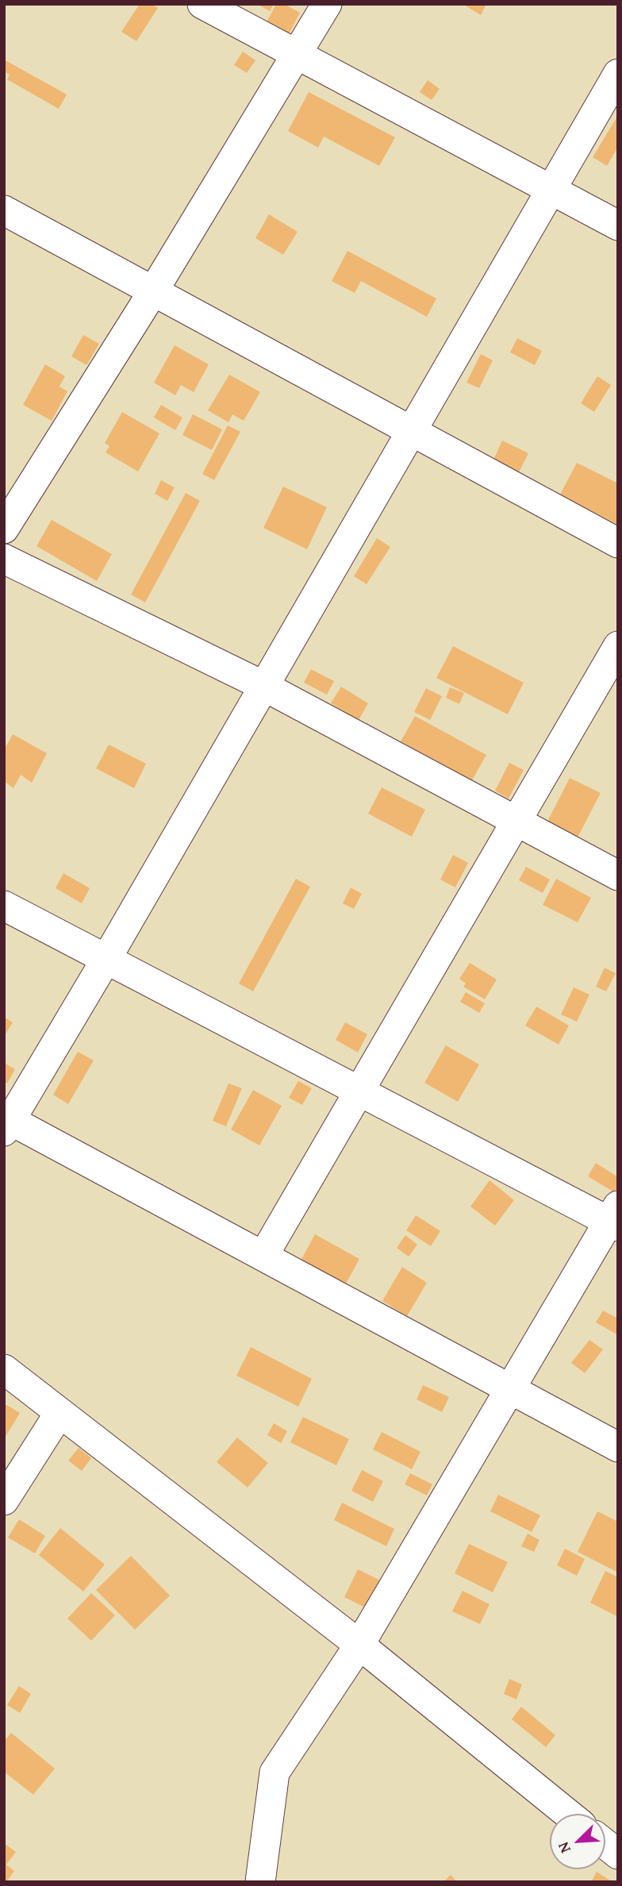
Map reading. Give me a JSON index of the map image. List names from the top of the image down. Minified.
{"north":"bottom left"}
